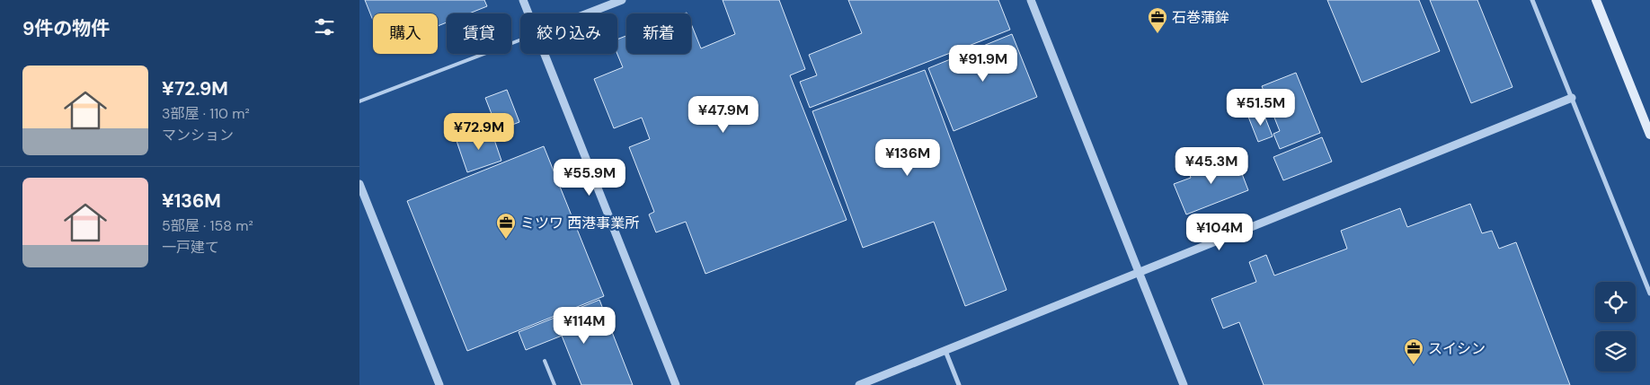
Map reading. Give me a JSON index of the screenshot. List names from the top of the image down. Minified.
{"places":{"office":["石巻蒲鉾","ミツワ 西港事業所","スイシン"]},"page":{"heading":"9件の物件","chip":["購入","賃貸","絞り込み","新着"],"price":["¥91.9M","¥51.5M","¥47.9M","¥72.9M","¥136M","¥45.3M","¥55.9M","¥104M","¥114M"],"list":[{"name":"¥72.9M","note":"3部屋 · 110 m² · マンション"},{"name":"¥136M","note":"5部屋 · 158 m² · 一戸建て"}]}}
